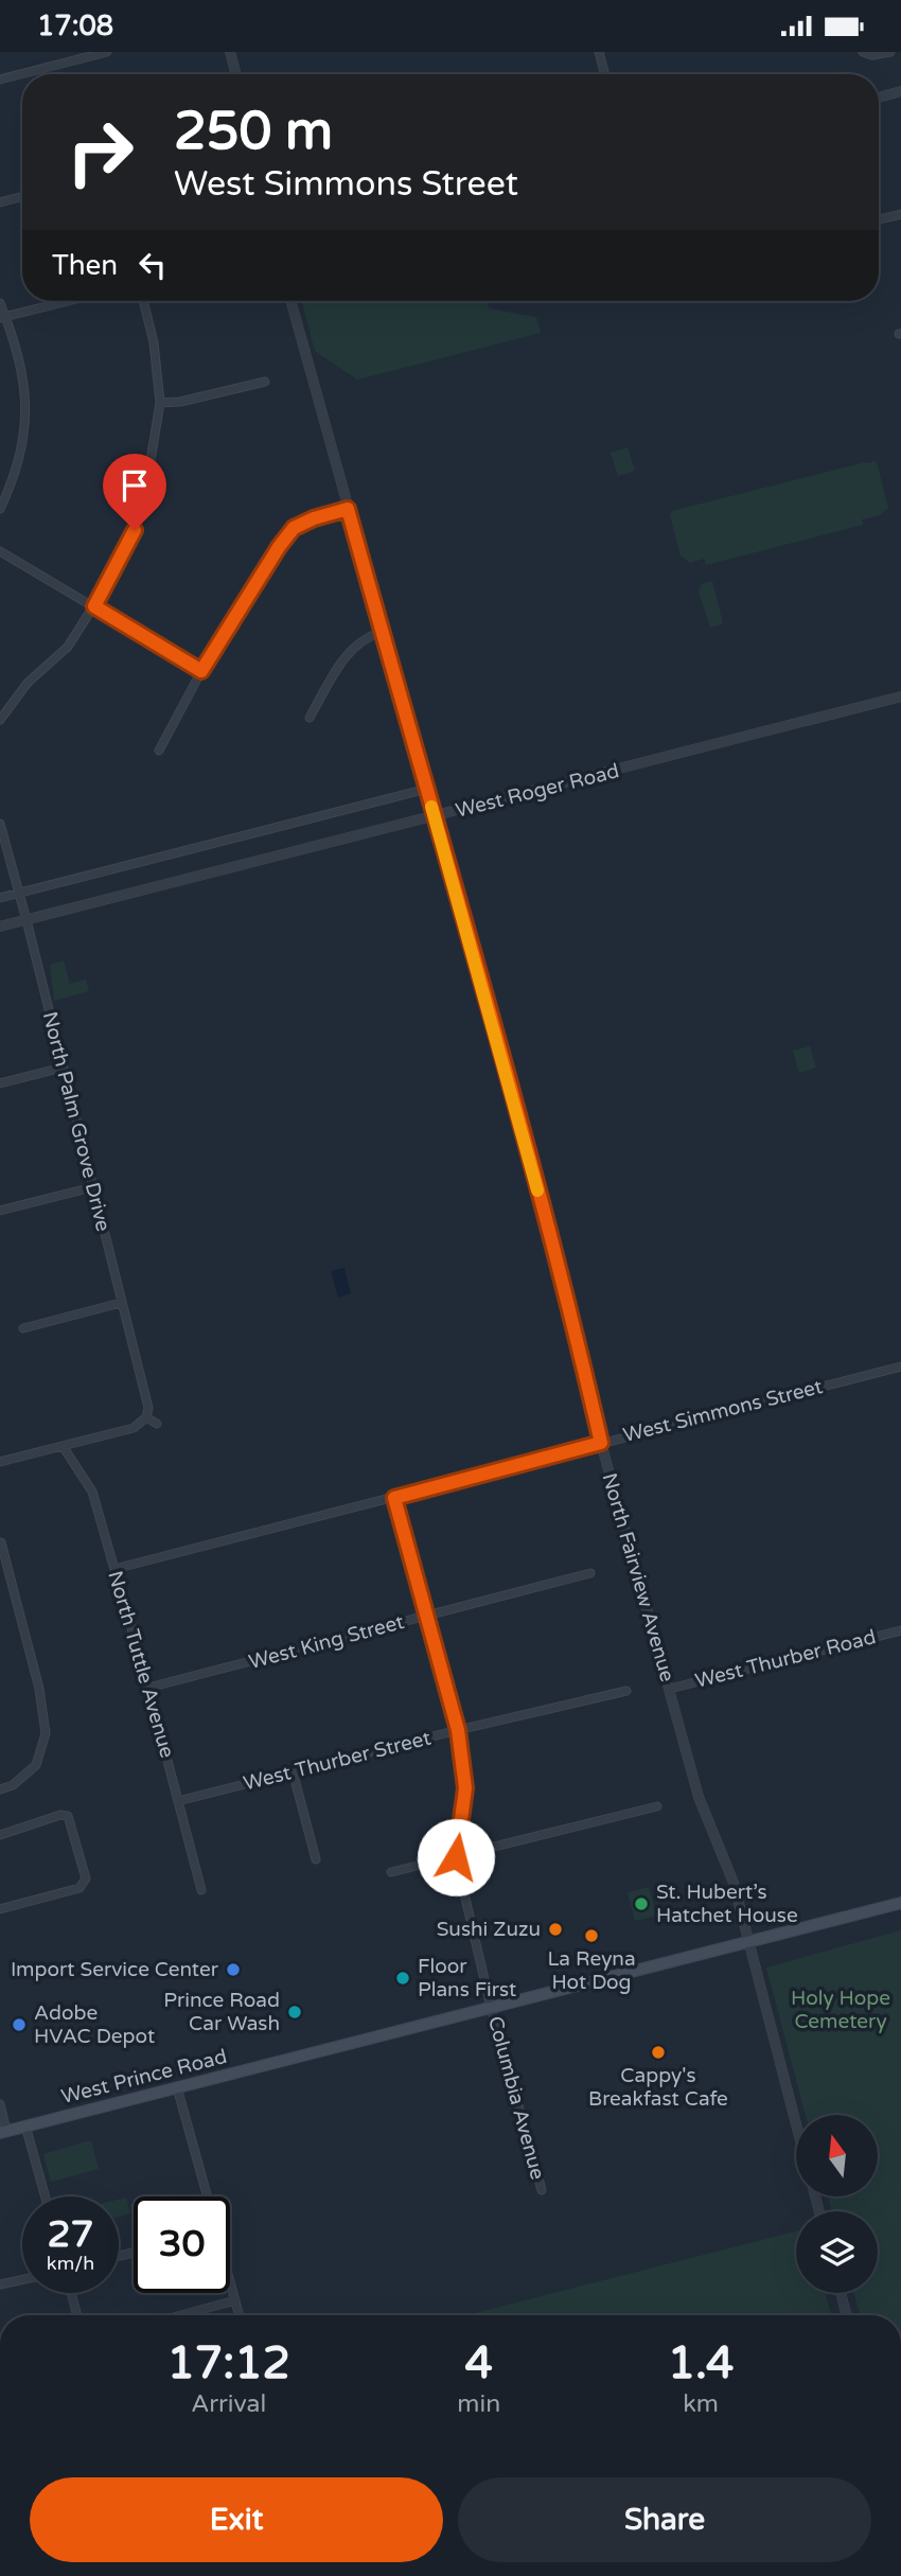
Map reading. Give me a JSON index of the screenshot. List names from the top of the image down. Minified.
{"streets":{"main road":["West Prince Road"],"street":["West Roger Road","North Palm Grove Drive","West Simmons Street","North Fairview Avenue","West King Street","West Thurber Road","North Tuttle Avenue","West Thurber Street","Columbia Avenue"]},"crossings":[["West Roger Road","North Palm Grove Drive"],["West Roger Road","North Fairview Avenue"],["West Simmons Street","North Fairview Avenue"],["West Simmons Street","North Tuttle Avenue"],["North Fairview Avenue","West Thurber Road"],["North Fairview Avenue","West Prince Road"],["West King Street","North Tuttle Avenue"],["North Tuttle Avenue","West Thurber Street"],["West Prince Road","Columbia Avenue"]],"parks":["Holy Hope Cemetery"],"places":["St. Hubert’s Hatchet House","Sushi Zuzu","La Reyna Hot Dog","Import Service Center","Floor Plans First","Prince Road Car Wash","Adobe HVAC Depot","Cappy's Breakfast Cafe"],"north":"top","page":{"status":"17:08","turn":["250 m","West Simmons Street"],"then":"Then","speed":"27 km/h","limit":"30","eta":["17:12","Arrival","4","min","1.4","km"],"buttons":["Exit","Share"]}}
